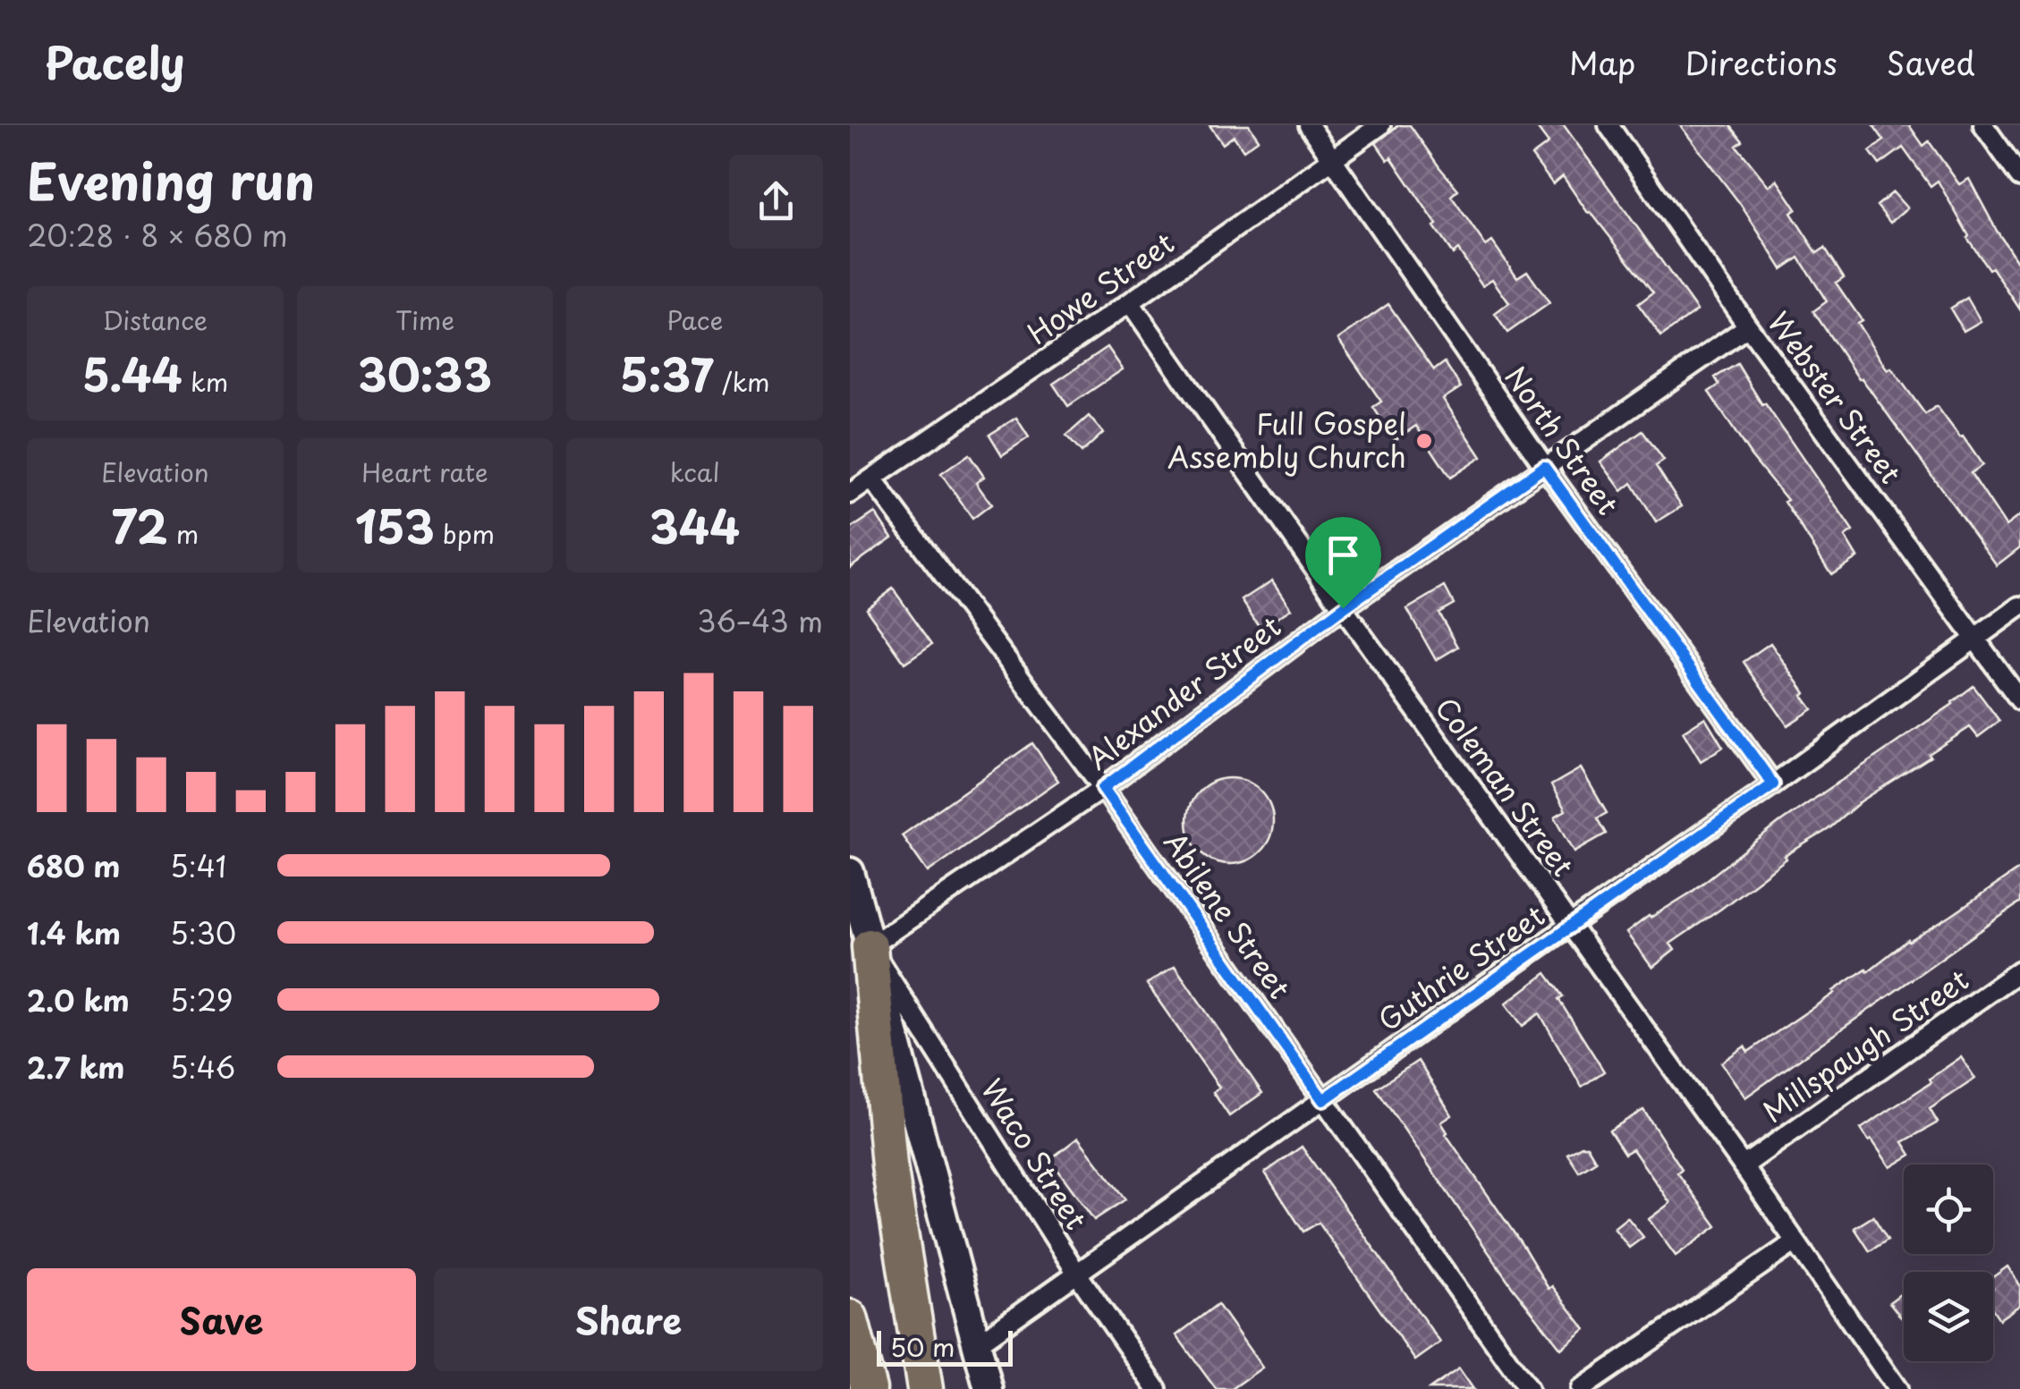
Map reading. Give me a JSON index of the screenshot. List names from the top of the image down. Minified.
{"streets":{"street":["Howe Street","Webster Street","North Street","Alexander Street","Coleman Street","Abilene Street","Guthrie Street","Millspaugh Street","Waco Street"]},"crossings":[["Howe Street","North Street"],["Howe Street","Coleman Street"],["Howe Street","Abilene Street"],["Webster Street","Alexander Street"],["Webster Street","Guthrie Street"],["North Street","Alexander Street"],["North Street","Guthrie Street"],["Alexander Street","Coleman Street"],["Alexander Street","Abilene Street"],["Alexander Street","Waco Street"],["Coleman Street","Guthrie Street"],["Coleman Street","Millspaugh Street"],["Abilene Street","Guthrie Street"],["Guthrie Street","Waco Street"]],"places":["Full Gospel Assembly Church"],"scale_bar":"50 m","page":{"header":"Pacely","nav":["Map","Directions","Saved"],"heading":["Evening run","20:28 · 8 × 680 m"],"stats":[["Distance","5.44 km"],["Time","30:33"],["Pace","5:37 /km"],["Elevation","72 m"],["Heart rate","153 bpm"],["kcal","344"]],"chart":["Elevation","36–43 m"],"list":[{"name":"680 m","note":"5:41"},{"name":"1.4 km","note":"5:30"},{"name":"2.0 km","note":"5:29"},{"name":"2.7 km","note":"5:46"}],"buttons":["Save","Share"],"scale":"50 m"}}
